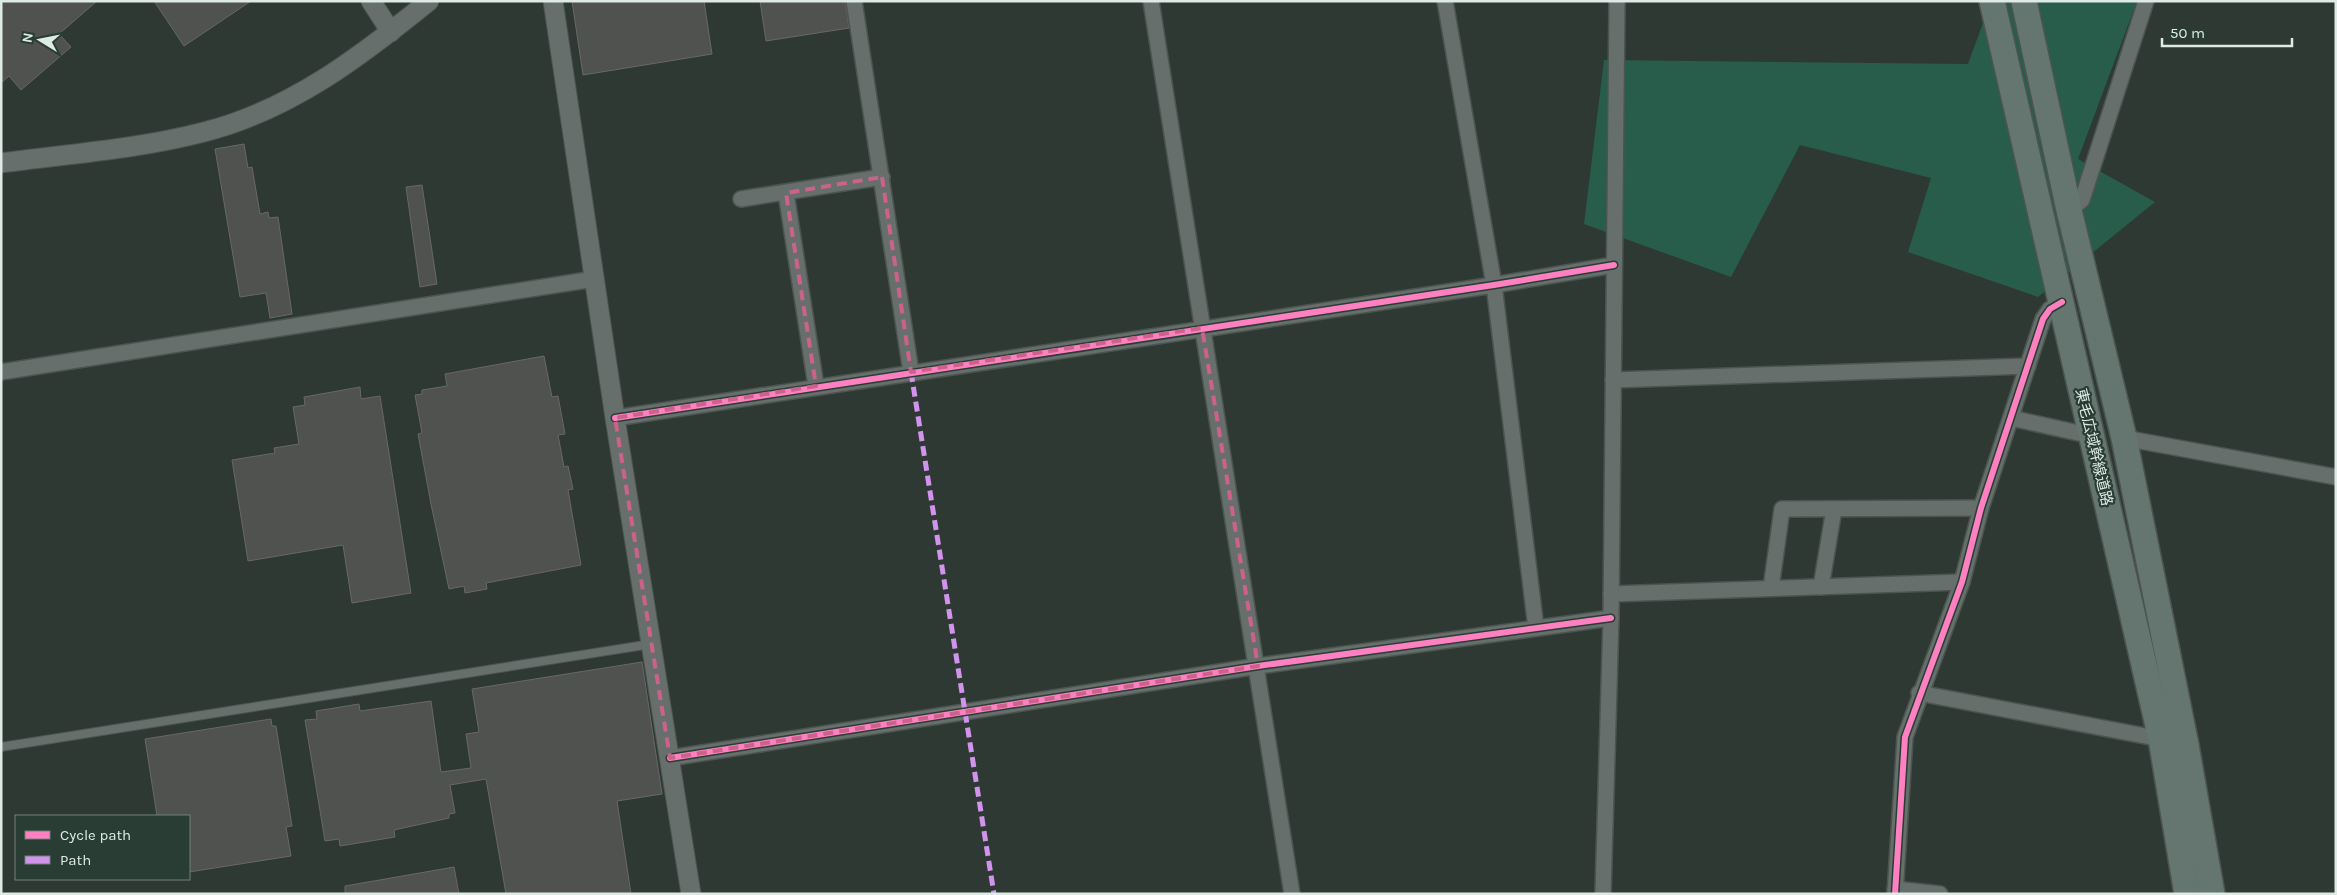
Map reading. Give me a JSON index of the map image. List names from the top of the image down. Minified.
{"streets":{"highway":["東毛広域幹線道路"]},"legend":["Cycle path","Path"],"scale_bar":"50 m","north":"left"}
